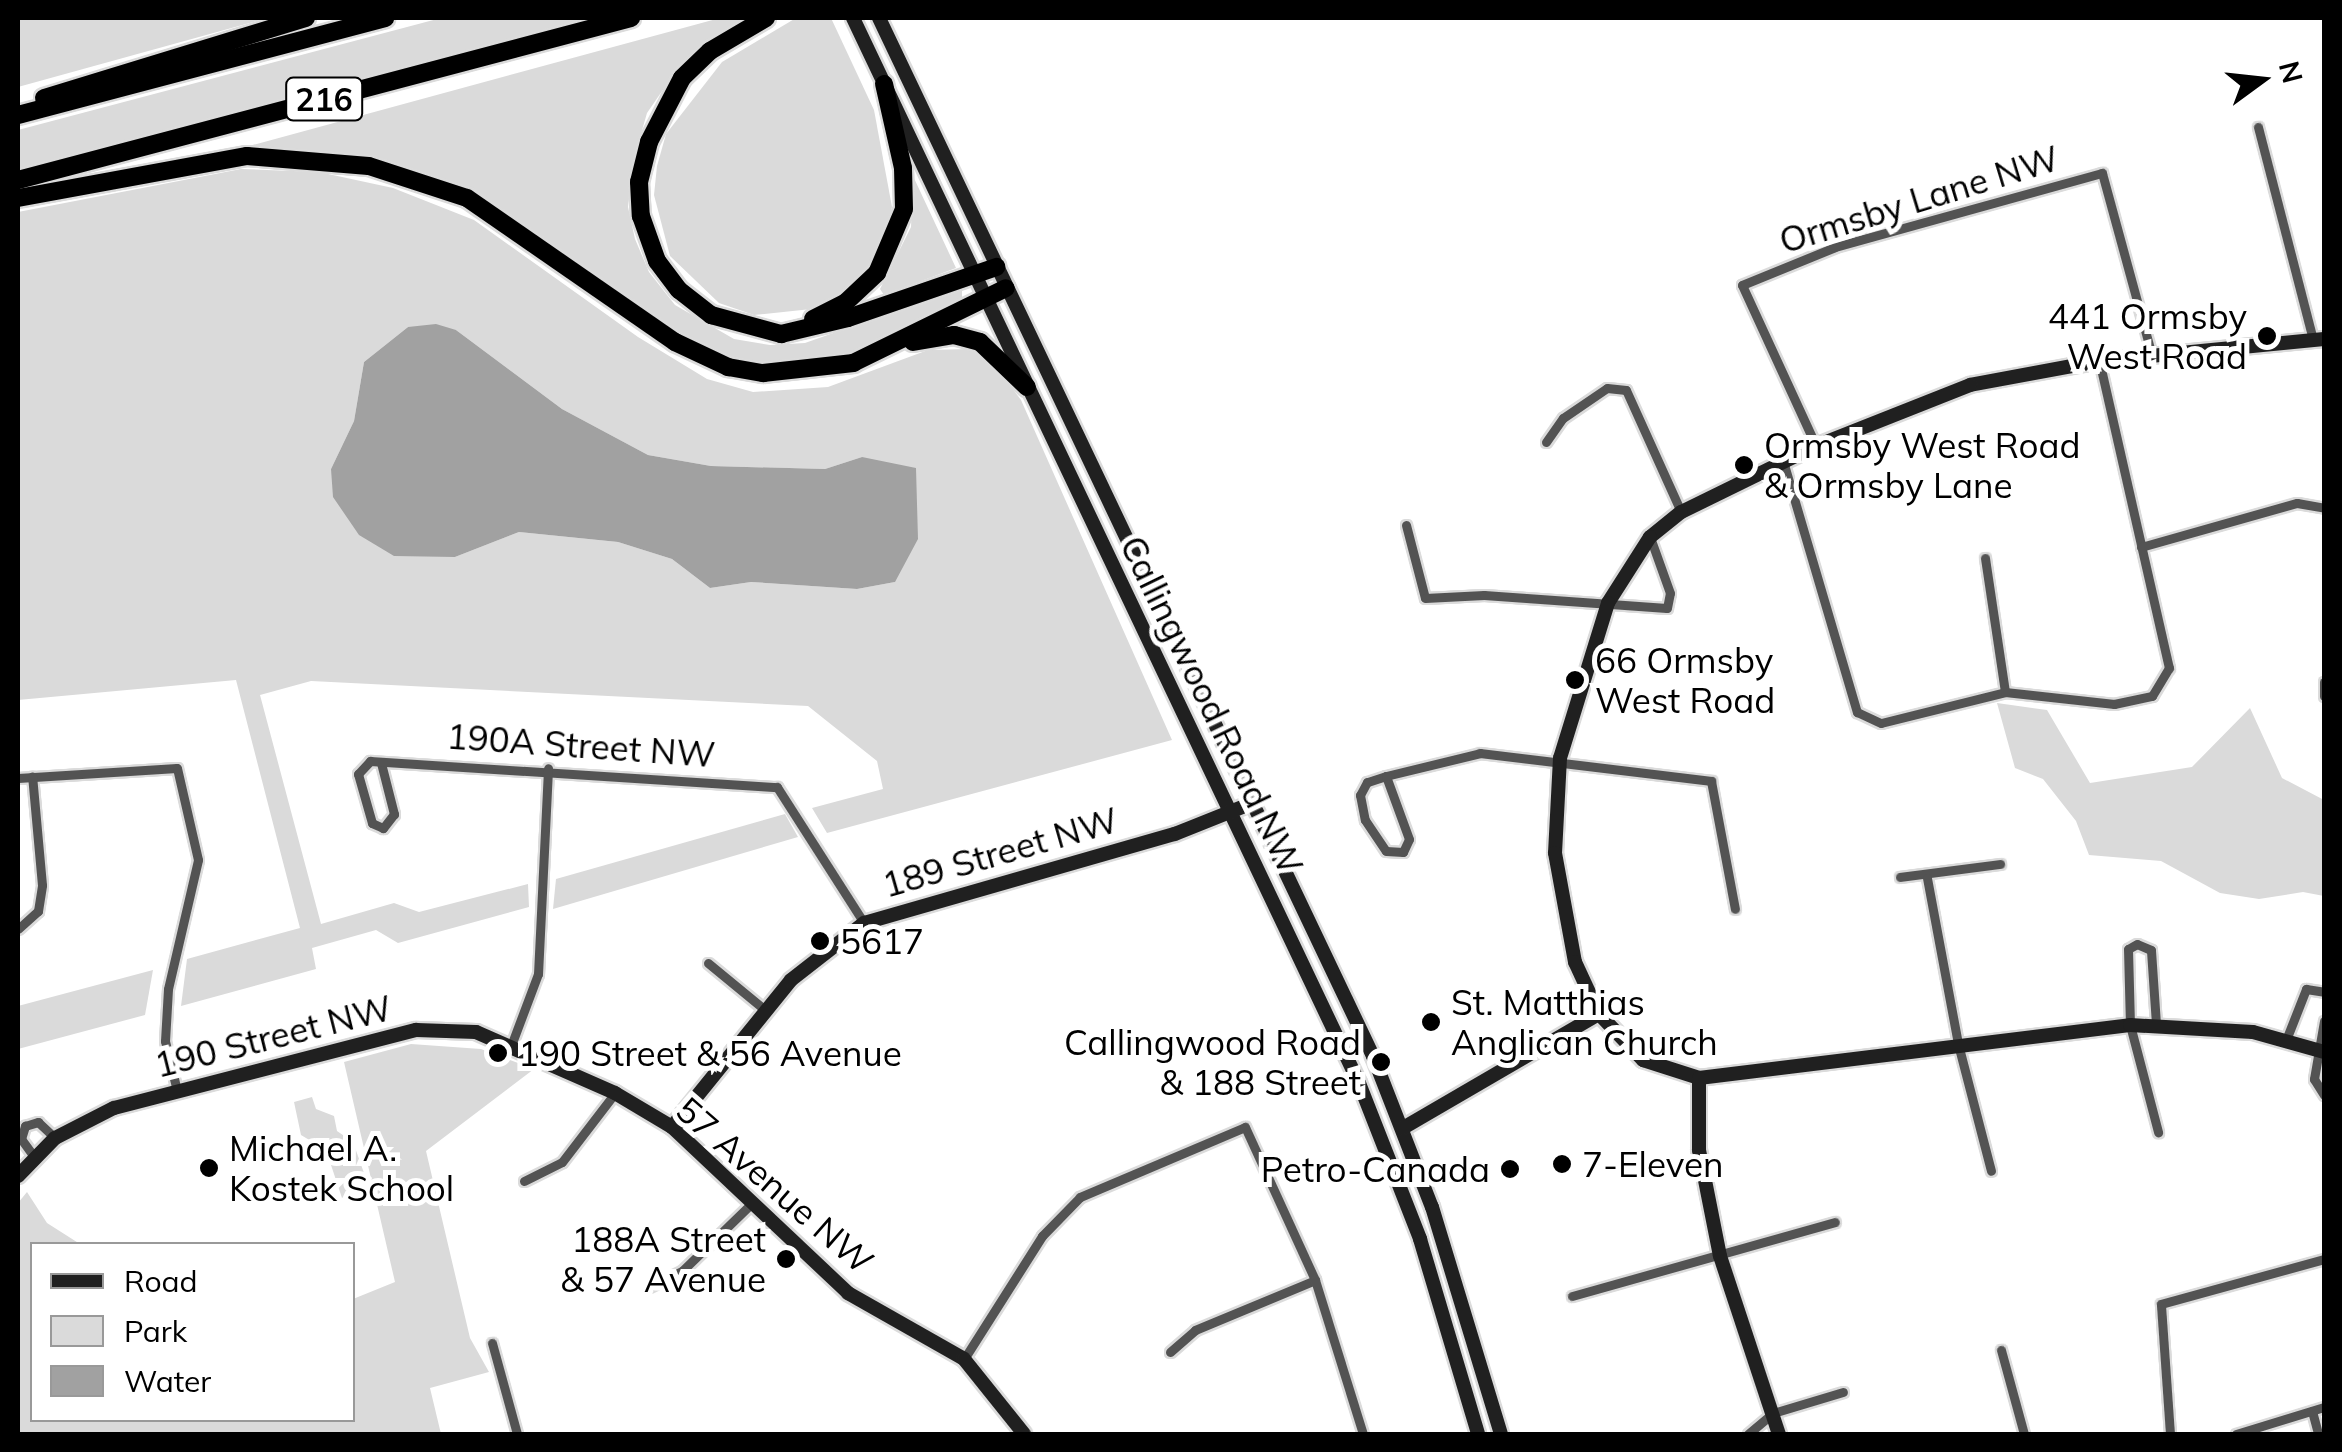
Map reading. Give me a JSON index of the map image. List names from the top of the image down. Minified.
{"streets":{"highway":["216"],"street":["Ormsby Lane NW","Callingwood Road NW","190A Street NW","189 Street NW","190 Street NW","57 Avenue NW"]},"crossings":[["Callingwood Road NW","189 Street NW"],["190A Street NW","189 Street NW"],["189 Street NW","57 Avenue NW"],["190 Street NW","57 Avenue NW"]],"places":["441 Ormsby West Road","Ormsby West Road & Ormsby Lane","66 Ormsby West Road","5617","St. Matthias Anglican Church","190 Street & 56 Avenue","Callingwood Road & 188 Street","7-Eleven","Michael A. Kostek School","Petro-Canada","188A Street & 57 Avenue"],"legend":["Road","Park","Water"],"north":"right"}
